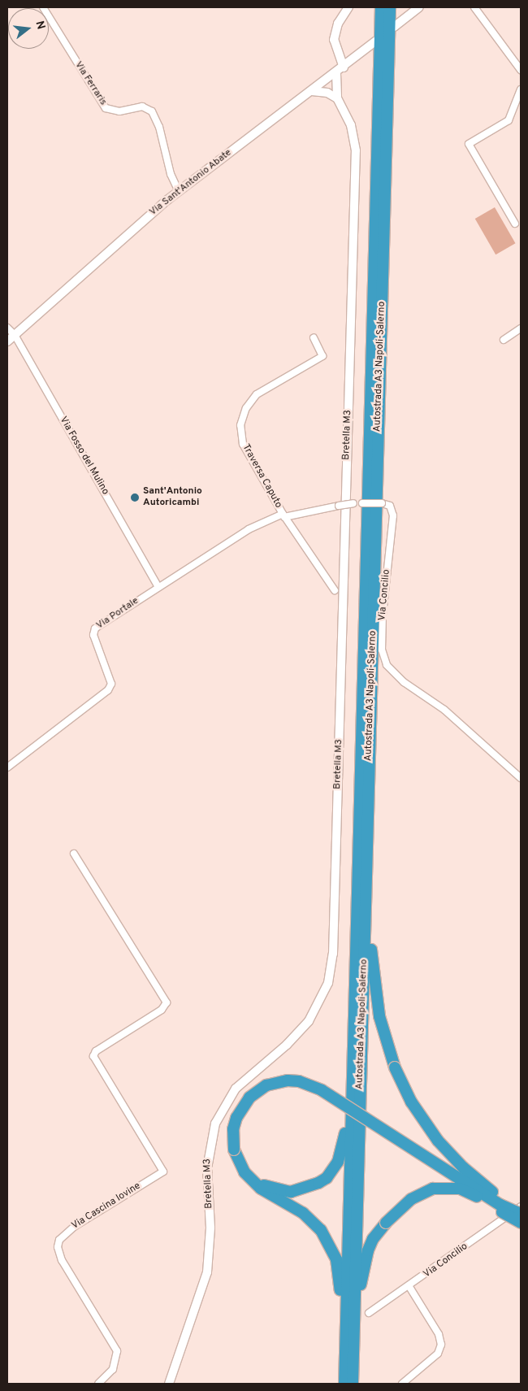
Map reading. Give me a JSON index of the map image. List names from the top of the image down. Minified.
{"streets":{"highway":["Autostrada A3 Napoli-Salerno"],"street":["Via Ferraris","Via Sant'Antonio Abate","Bretella M3","Via Fosso del Mulino","Traversa Caputo","Via Concilio","Via Portale","Via Cascina Iovine"]},"crossings":[["Via Ferraris","Via Sant'Antonio Abate"],["Via Sant'Antonio Abate","Bretella M3"],["Via Sant'Antonio Abate","Via Fosso del Mulino"],["Via Fosso del Mulino","Via Portale"],["Traversa Caputo","Via Concilio"],["Traversa Caputo","Via Portale"],["Via Concilio","Via Portale"]],"places":["Sant'Antonio Autoricambi"],"north":"right"}
